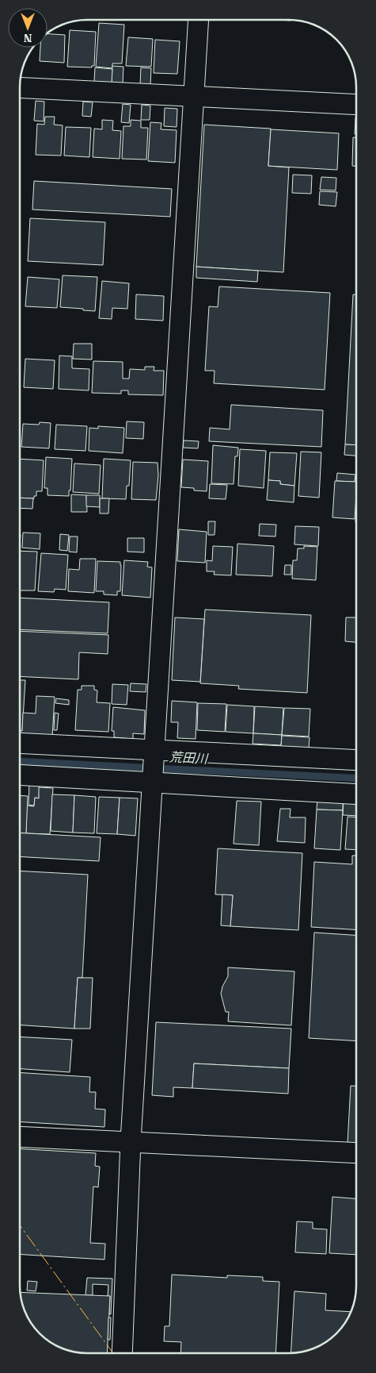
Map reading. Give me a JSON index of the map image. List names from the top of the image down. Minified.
{"water":["荒田川"],"north":"bottom"}
